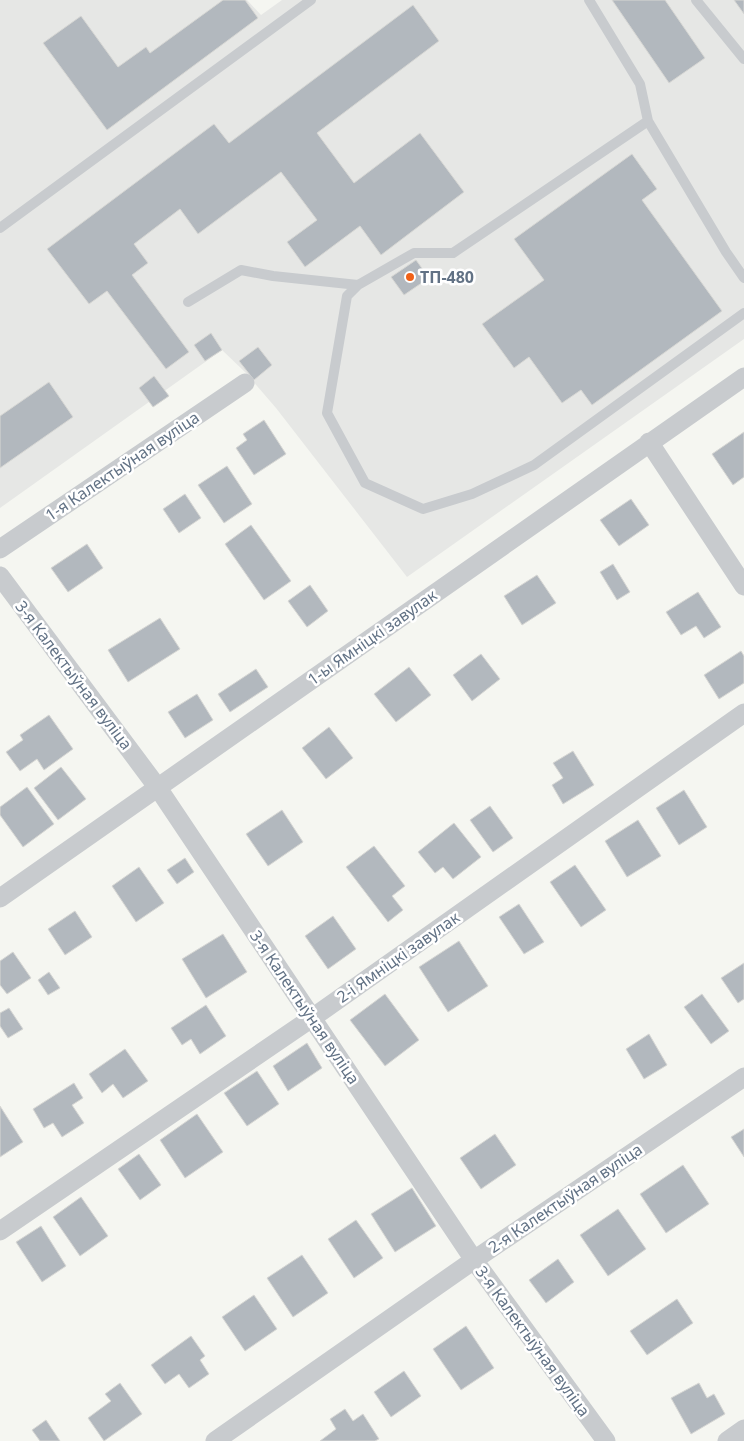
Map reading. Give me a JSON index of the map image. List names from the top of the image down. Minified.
{"streets":{"street":["1-я Калектыўная вуліца","1-ы Ямніцкі завулак","3-я Калектыўная вуліца","2-і Ямніцкі завулак","2-я Калектыўная вуліца"]},"crossings":[["1-ы Ямніцкі завулак","3-я Калектыўная вуліца"],["3-я Калектыўная вуліца","2-і Ямніцкі завулак"],["3-я Калектыўная вуліца","2-я Калектыўная вуліца"]],"places":["ТП-480"]}
